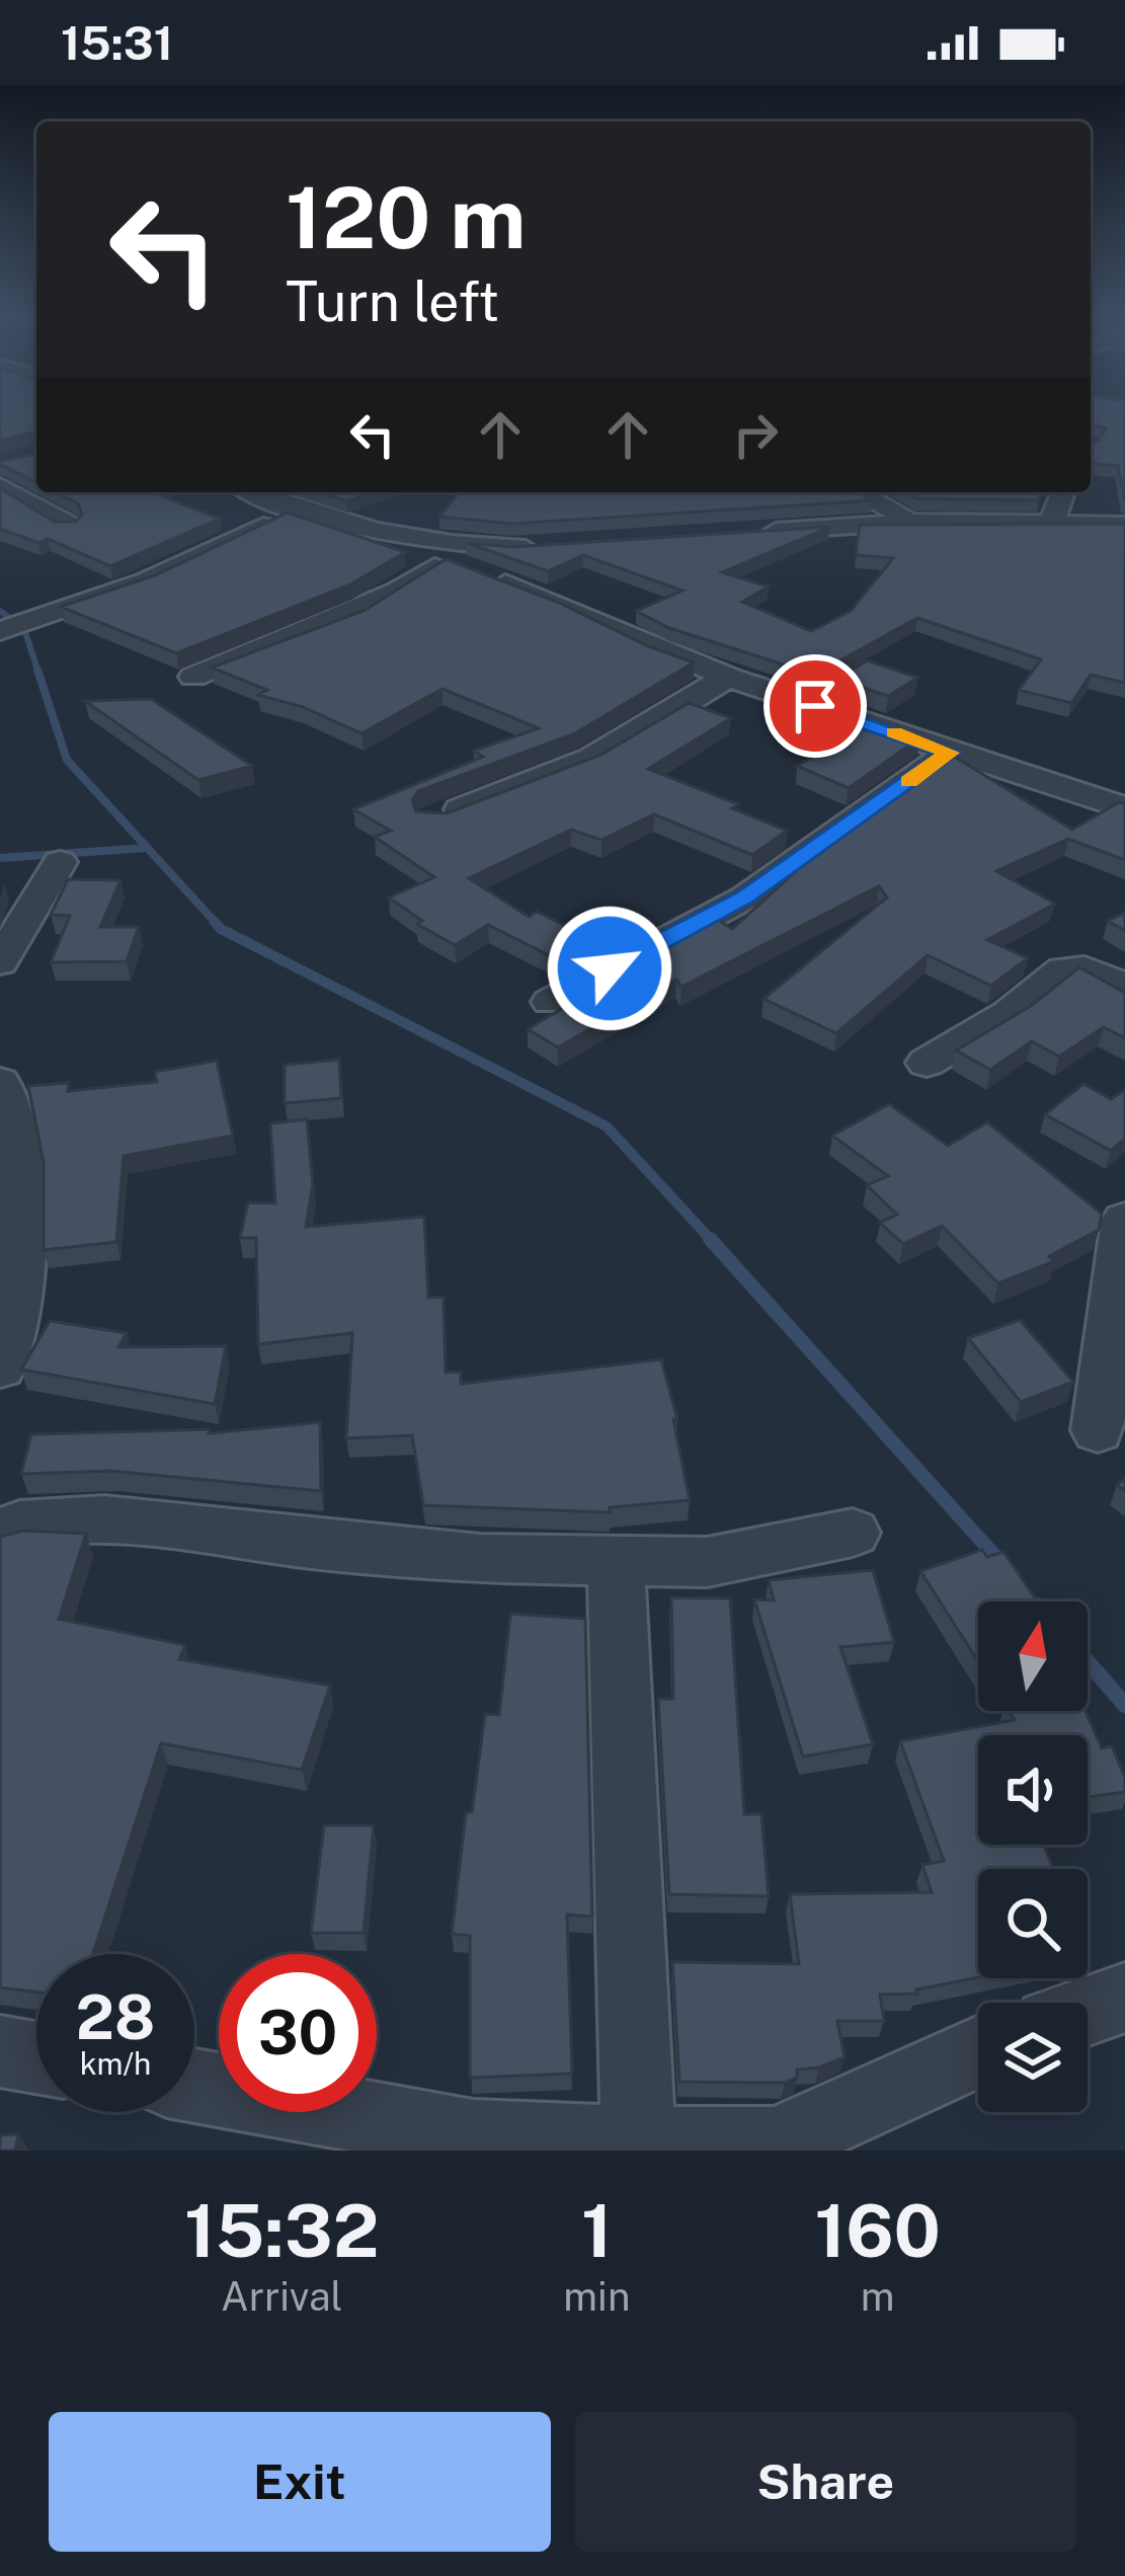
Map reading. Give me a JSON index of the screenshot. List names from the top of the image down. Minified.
{"north":"top","page":{"status":"15:31","turn":["120 m","Turn left"],"speed":"28 km/h","limit":"30","eta":["15:32","Arrival","1","min","160","m"],"buttons":["Exit","Share"]}}
